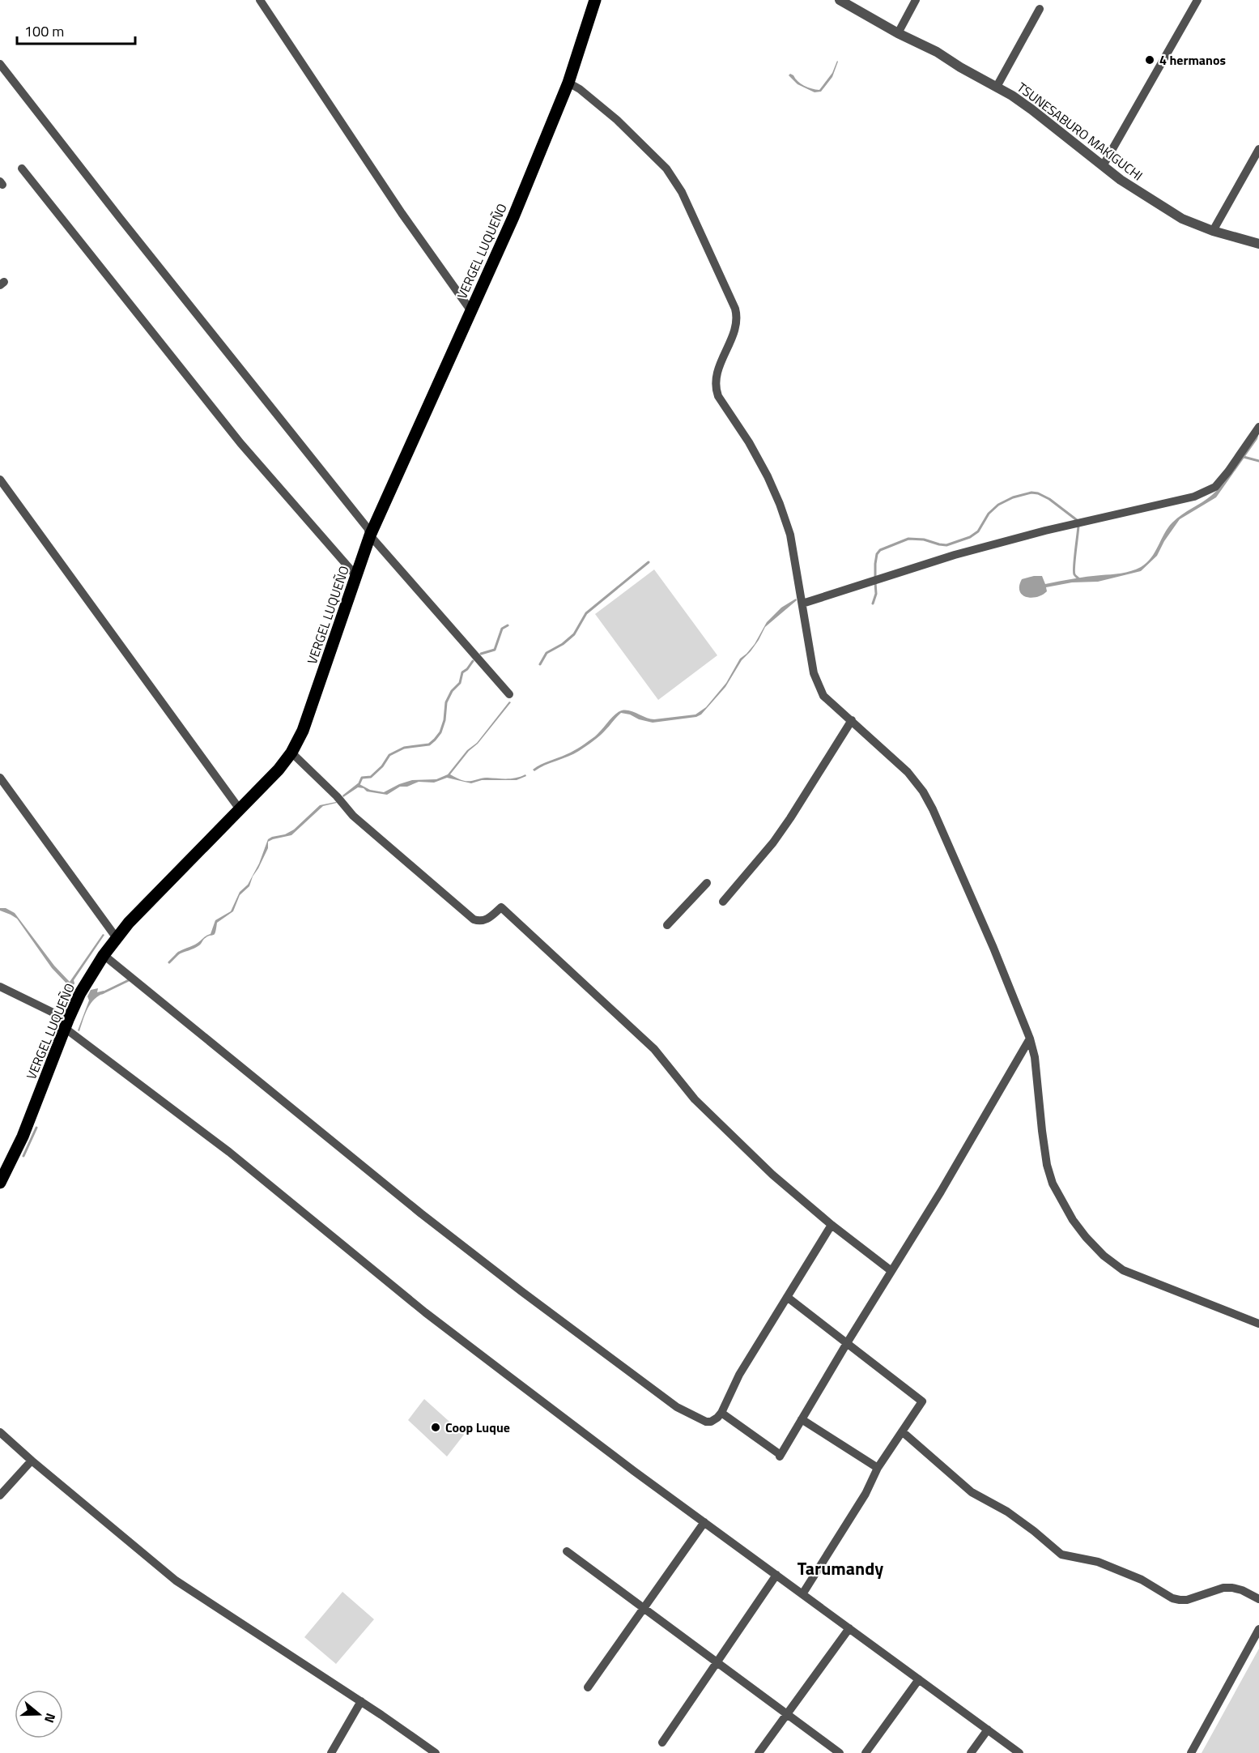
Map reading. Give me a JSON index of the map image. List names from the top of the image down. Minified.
{"streets":{"main road":["VERGEL LUQUEÑO"],"street":["TSUNESABURO MAKIGUCHI"]},"districts":["Tarumandy"],"places":["4 hermanos","Coop Luque"],"scale_bar":"100 m","north":"right"}
